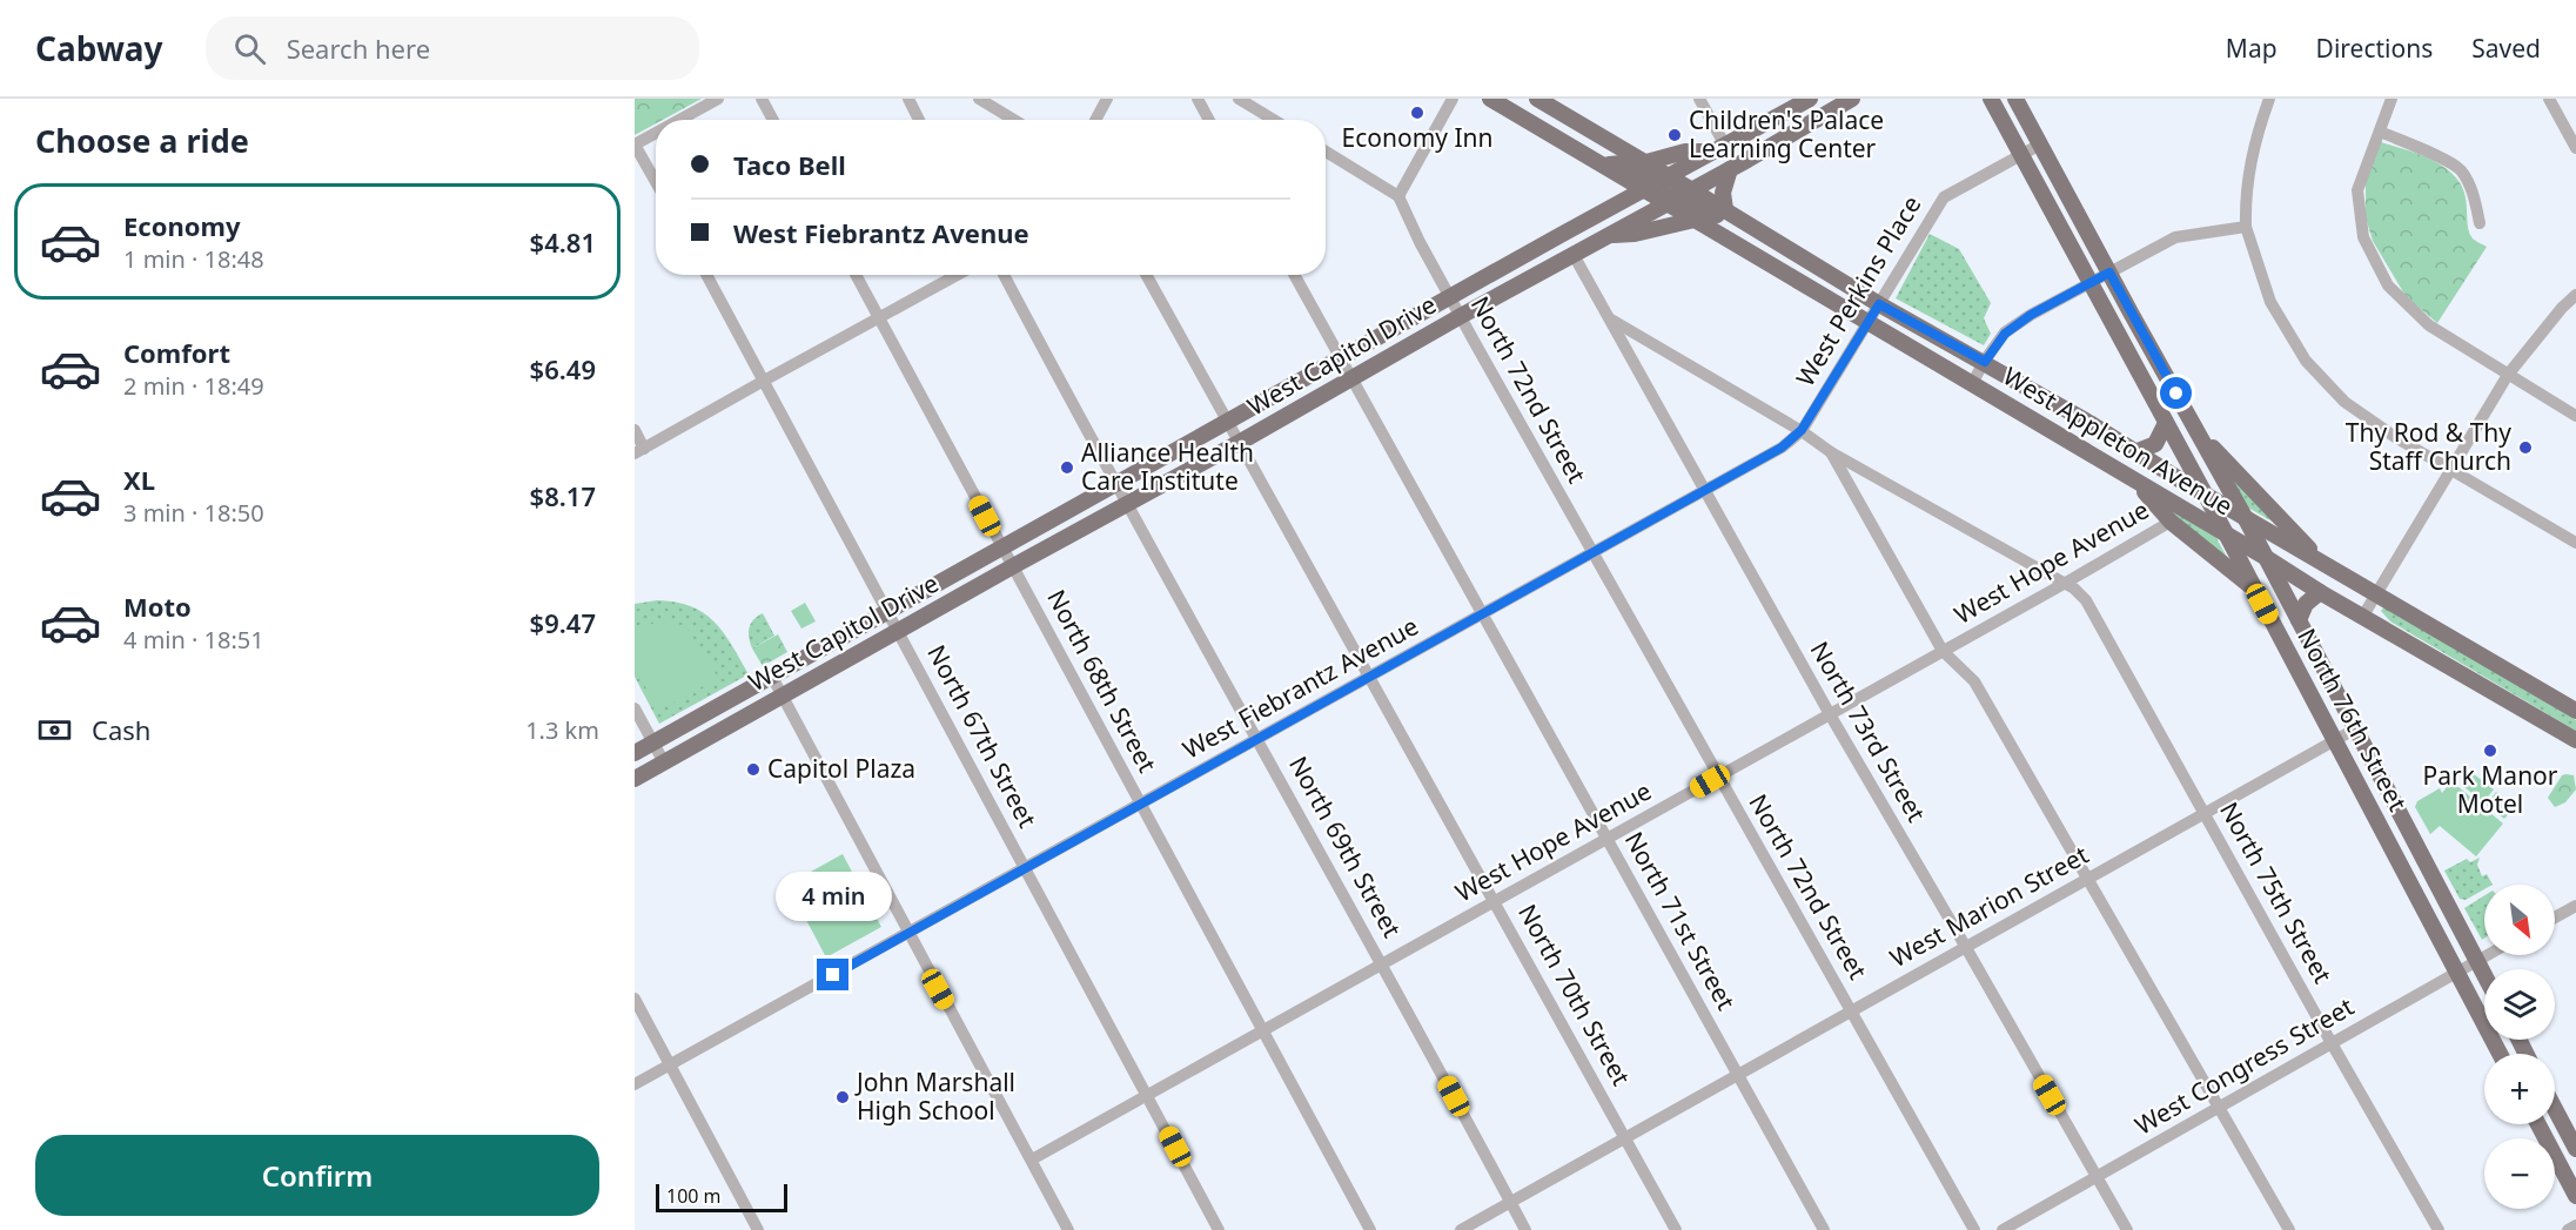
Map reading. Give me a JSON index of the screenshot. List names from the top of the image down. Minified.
{"streets":{"main road":["West Capitol Drive","West Appleton Avenue","North 76th Street"],"street":["West Perkins Place","North 72nd Street","West Hope Avenue","North 68th Street","West Fiebrantz Avenue","North 73rd Street","North 67th Street","North 69th Street","North 75th Street","West Marion Street","North 71st Street","North 70th Street","West Congress Street"]},"crossings":[["West Perkins Place","West Appleton Avenue"],["West Perkins Place","West Fiebrantz Avenue"],["West Perkins Place","North 76th Street"],["West Perkins Place","North 75th Street"],["West Capitol Drive","North 72nd Street"],["West Capitol Drive","West Appleton Avenue"],["West Capitol Drive","North 68th Street"],["West Capitol Drive","North 73rd Street"],["West Capitol Drive","North 67th Street"],["West Capitol Drive","North 69th Street"],["West Capitol Drive","North 71st Street"],["West Capitol Drive","North 70th Street"],["North 72nd Street","West Hope Avenue"],["North 72nd Street","West Fiebrantz Avenue"],["North 72nd Street","West Marion Street"],["West Appleton Avenue","North 76th Street"],["West Hope Avenue","North 68th Street"],["West Hope Avenue","North 73rd Street"],["West Hope Avenue","North 67th Street"],["West Hope Avenue","North 69th Street"],["West Hope Avenue","North 75th Street"],["West Hope Avenue","North 71st Street"],["West Hope Avenue","North 70th Street"],["North 68th Street","West Fiebrantz Avenue"],["West Fiebrantz Avenue","North 73rd Street"],["West Fiebrantz Avenue","North 67th Street"],["West Fiebrantz Avenue","North 69th Street"],["West Fiebrantz Avenue","North 75th Street"],["West Fiebrantz Avenue","North 71st Street"],["West Fiebrantz Avenue","North 70th Street"],["North 76th Street","West Marion Street"],["North 76th Street","West Congress Street"],["North 73rd Street","North 75th Street"],["North 73rd Street","West Marion Street"],["North 73rd Street","West Congress Street"],["North 69th Street","West Marion Street"],["North 75th Street","West Marion Street"],["North 75th Street","West Congress Street"],["West Marion Street","North 71st Street"],["West Marion Street","North 70th Street"]],"places":["Economy Inn","Children's Palace Learning Center","Thy Rod & Thy Staff Church","Alliance Health Care Institute","Park Manor Motel","Capitol Plaza","John Marshall High School"],"scale_bar":"100 m","north":"bottom right","page":{"header":"Cabway","search":"Search here","nav":["Map","Directions","Saved"],"heading":"Choose a ride","banner":["Taco Bell","West Fiebrantz Avenue"],"list":[{"name":"Economy","note":"1 min · 18:48","value":"$4.81"},{"name":"Comfort","note":"2 min · 18:49","value":"$6.49"},{"name":"XL","note":"3 min · 18:50","value":"$8.17"},{"name":"Moto","note":"4 min · 18:51","value":"$9.47"}],"pay":["Cash","1.3 km"],"bubble":"4 min","map_buttons":["+","−"],"buttons":"Confirm","scale":"100 m"}}
